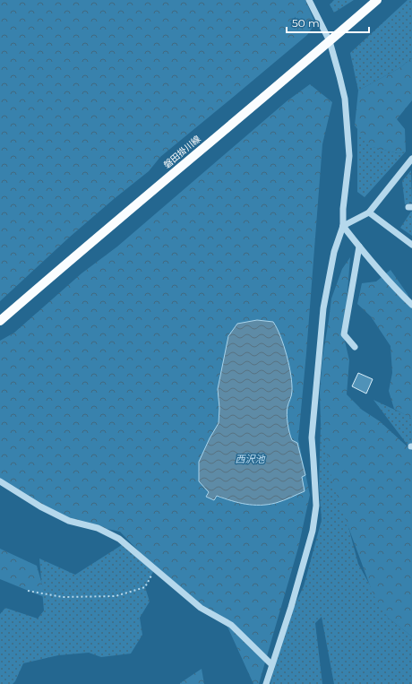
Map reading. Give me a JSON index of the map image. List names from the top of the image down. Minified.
{"streets":{"main road":["磐田掛川線"]},"water":["西沢池"],"scale_bar":"50 m"}
